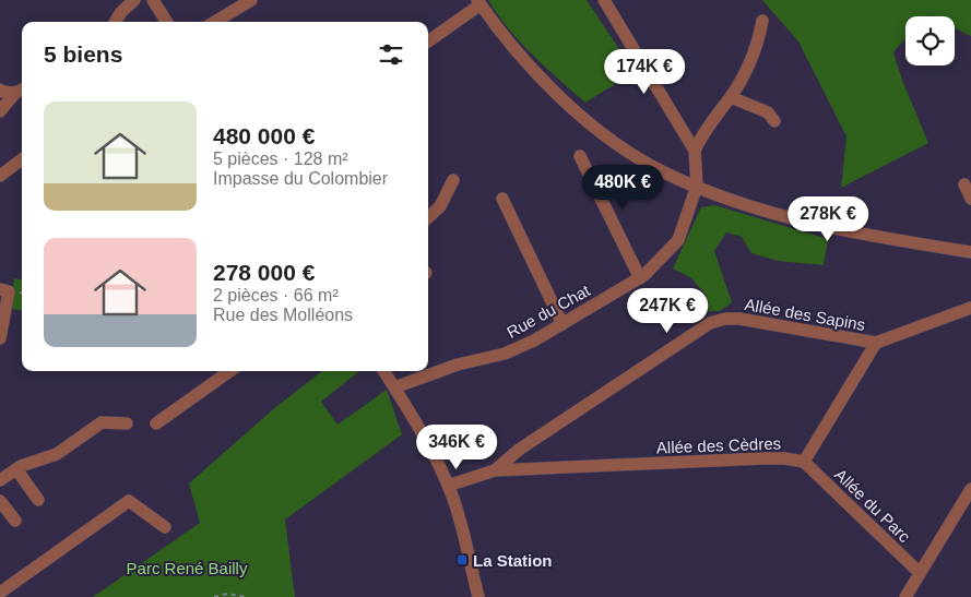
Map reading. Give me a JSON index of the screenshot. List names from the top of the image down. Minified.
{"streets":{"street":["Rue du Chat","Allée des Sapins","Allée des Cèdres","Allée du Parc"]},"crossings":[["Allée des Sapins","Allée des Cèdres"],["Allée des Cèdres","Allée du Parc"]],"parks":["Parc René Bailly"],"places":{"transit":["La Station"]},"page":{"heading":"5 biens","price":["174K €","480K €","278K €","247K €","346K €"],"list":[{"name":"480 000 €","note":"5 pièces · 128 m² · Impasse du Colombier"},{"name":"278 000 €","note":"2 pièces · 66 m² · Rue des Molléons"}]}}
